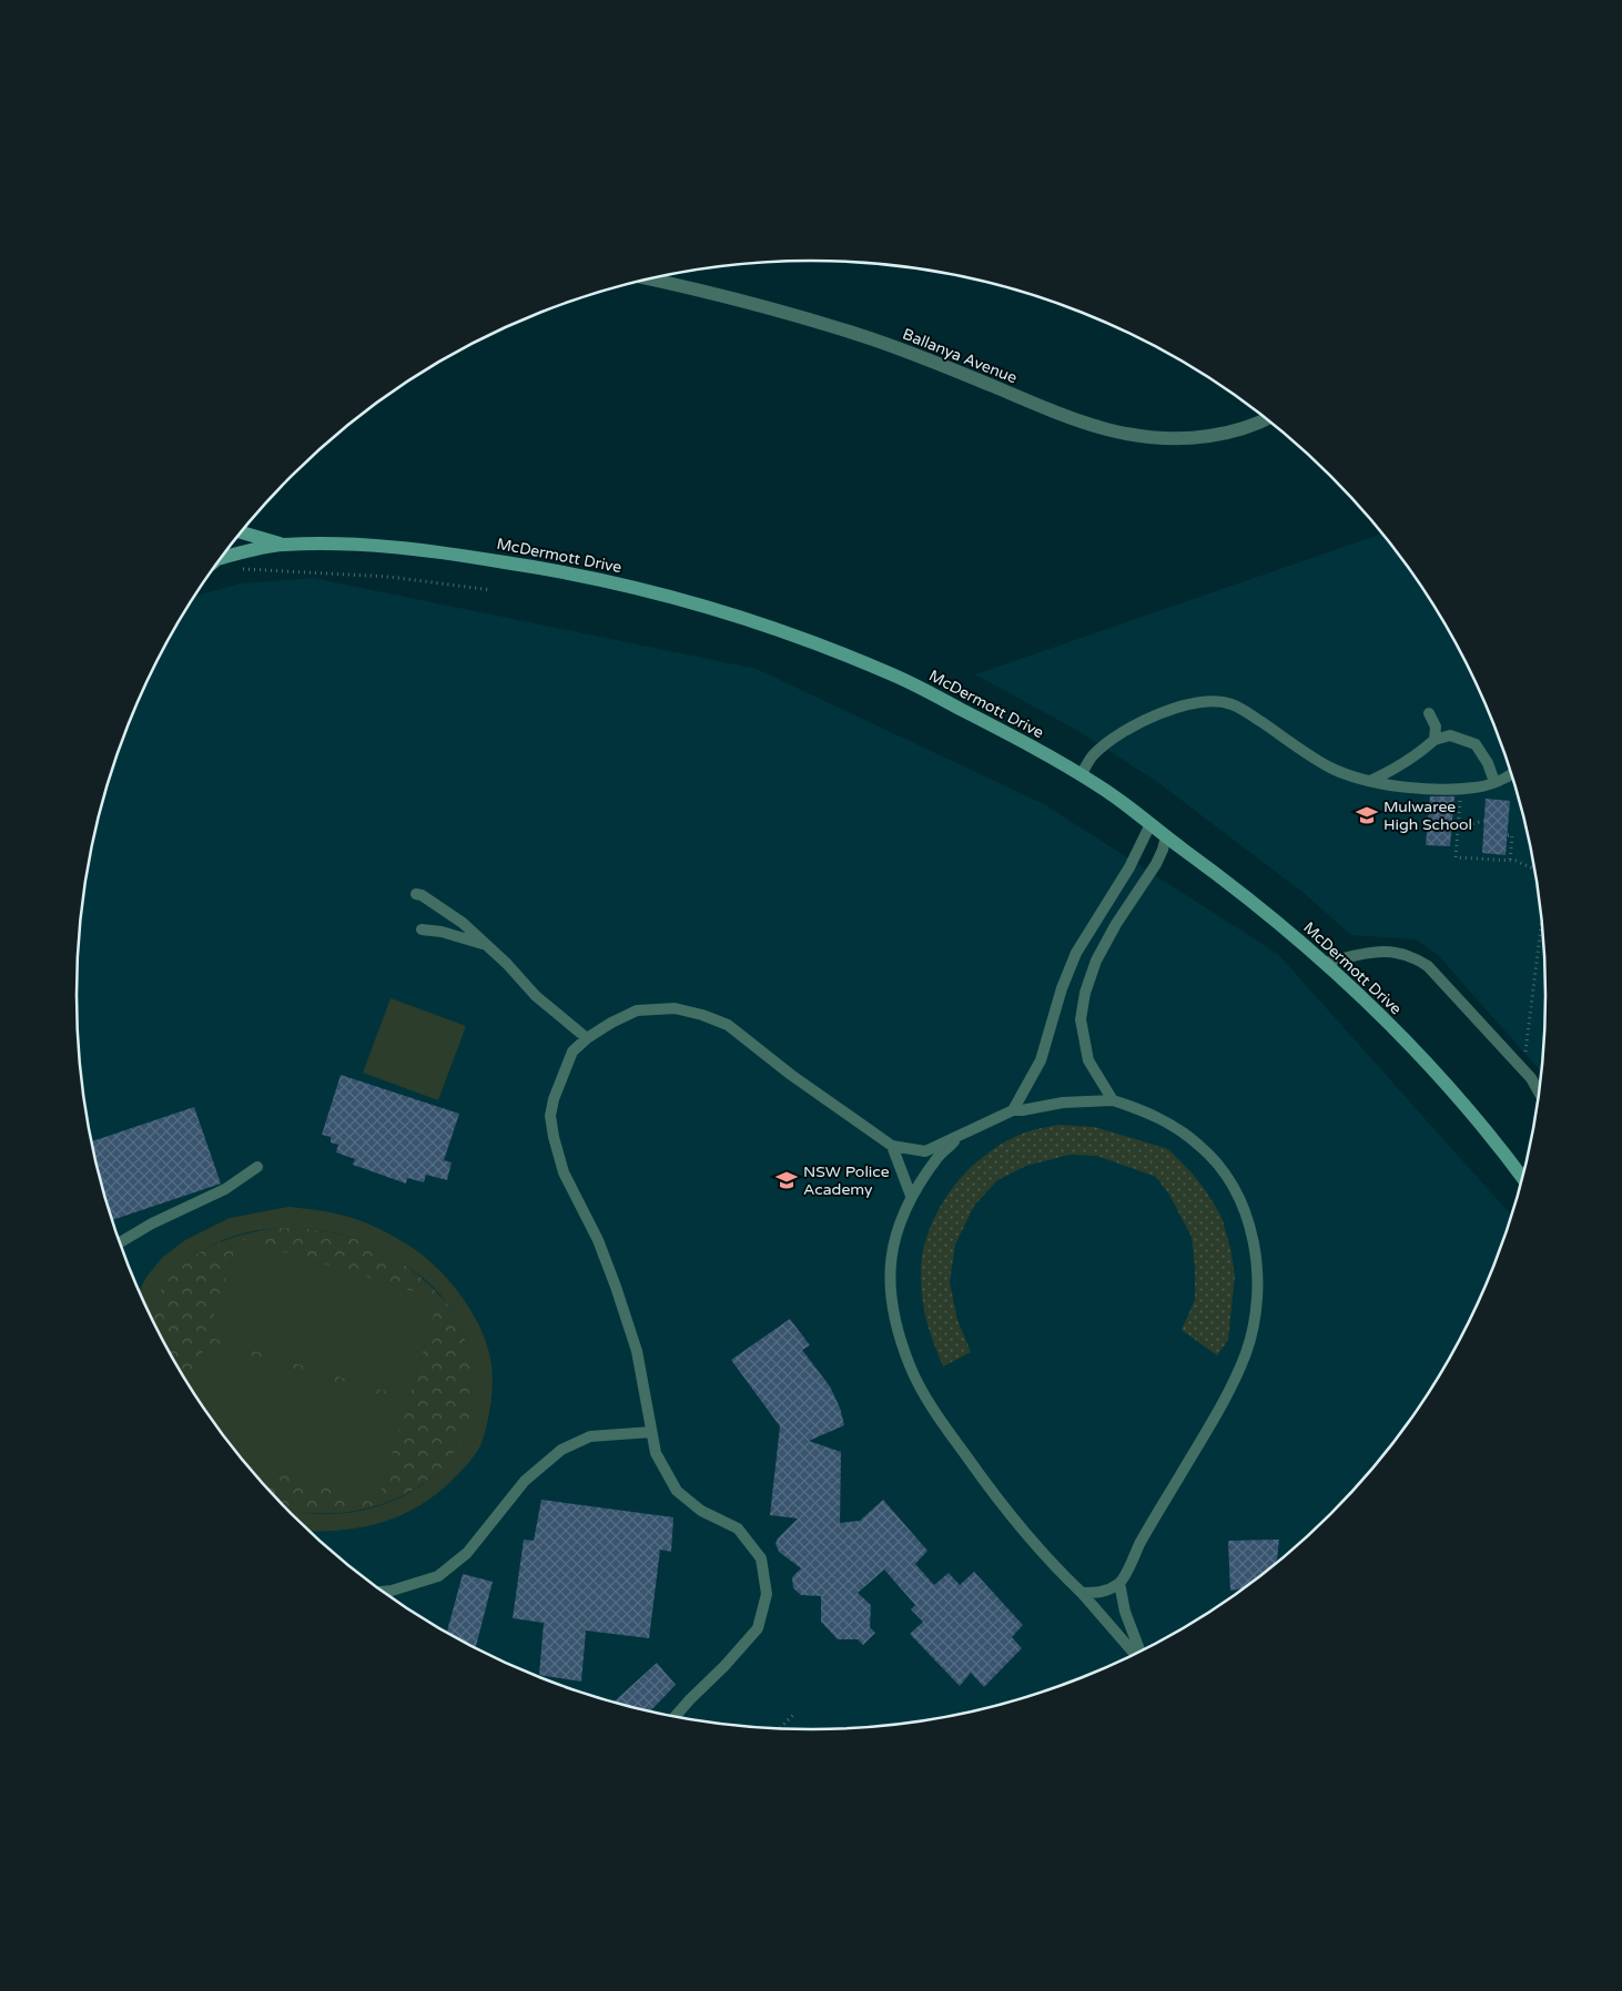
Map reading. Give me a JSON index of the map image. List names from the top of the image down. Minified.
{"streets":{"main road":["McDermott Drive"],"street":["Ballanya Avenue"]},"places":{"school or university":["Mulwaree High School","NSW Police Academy"]}}
